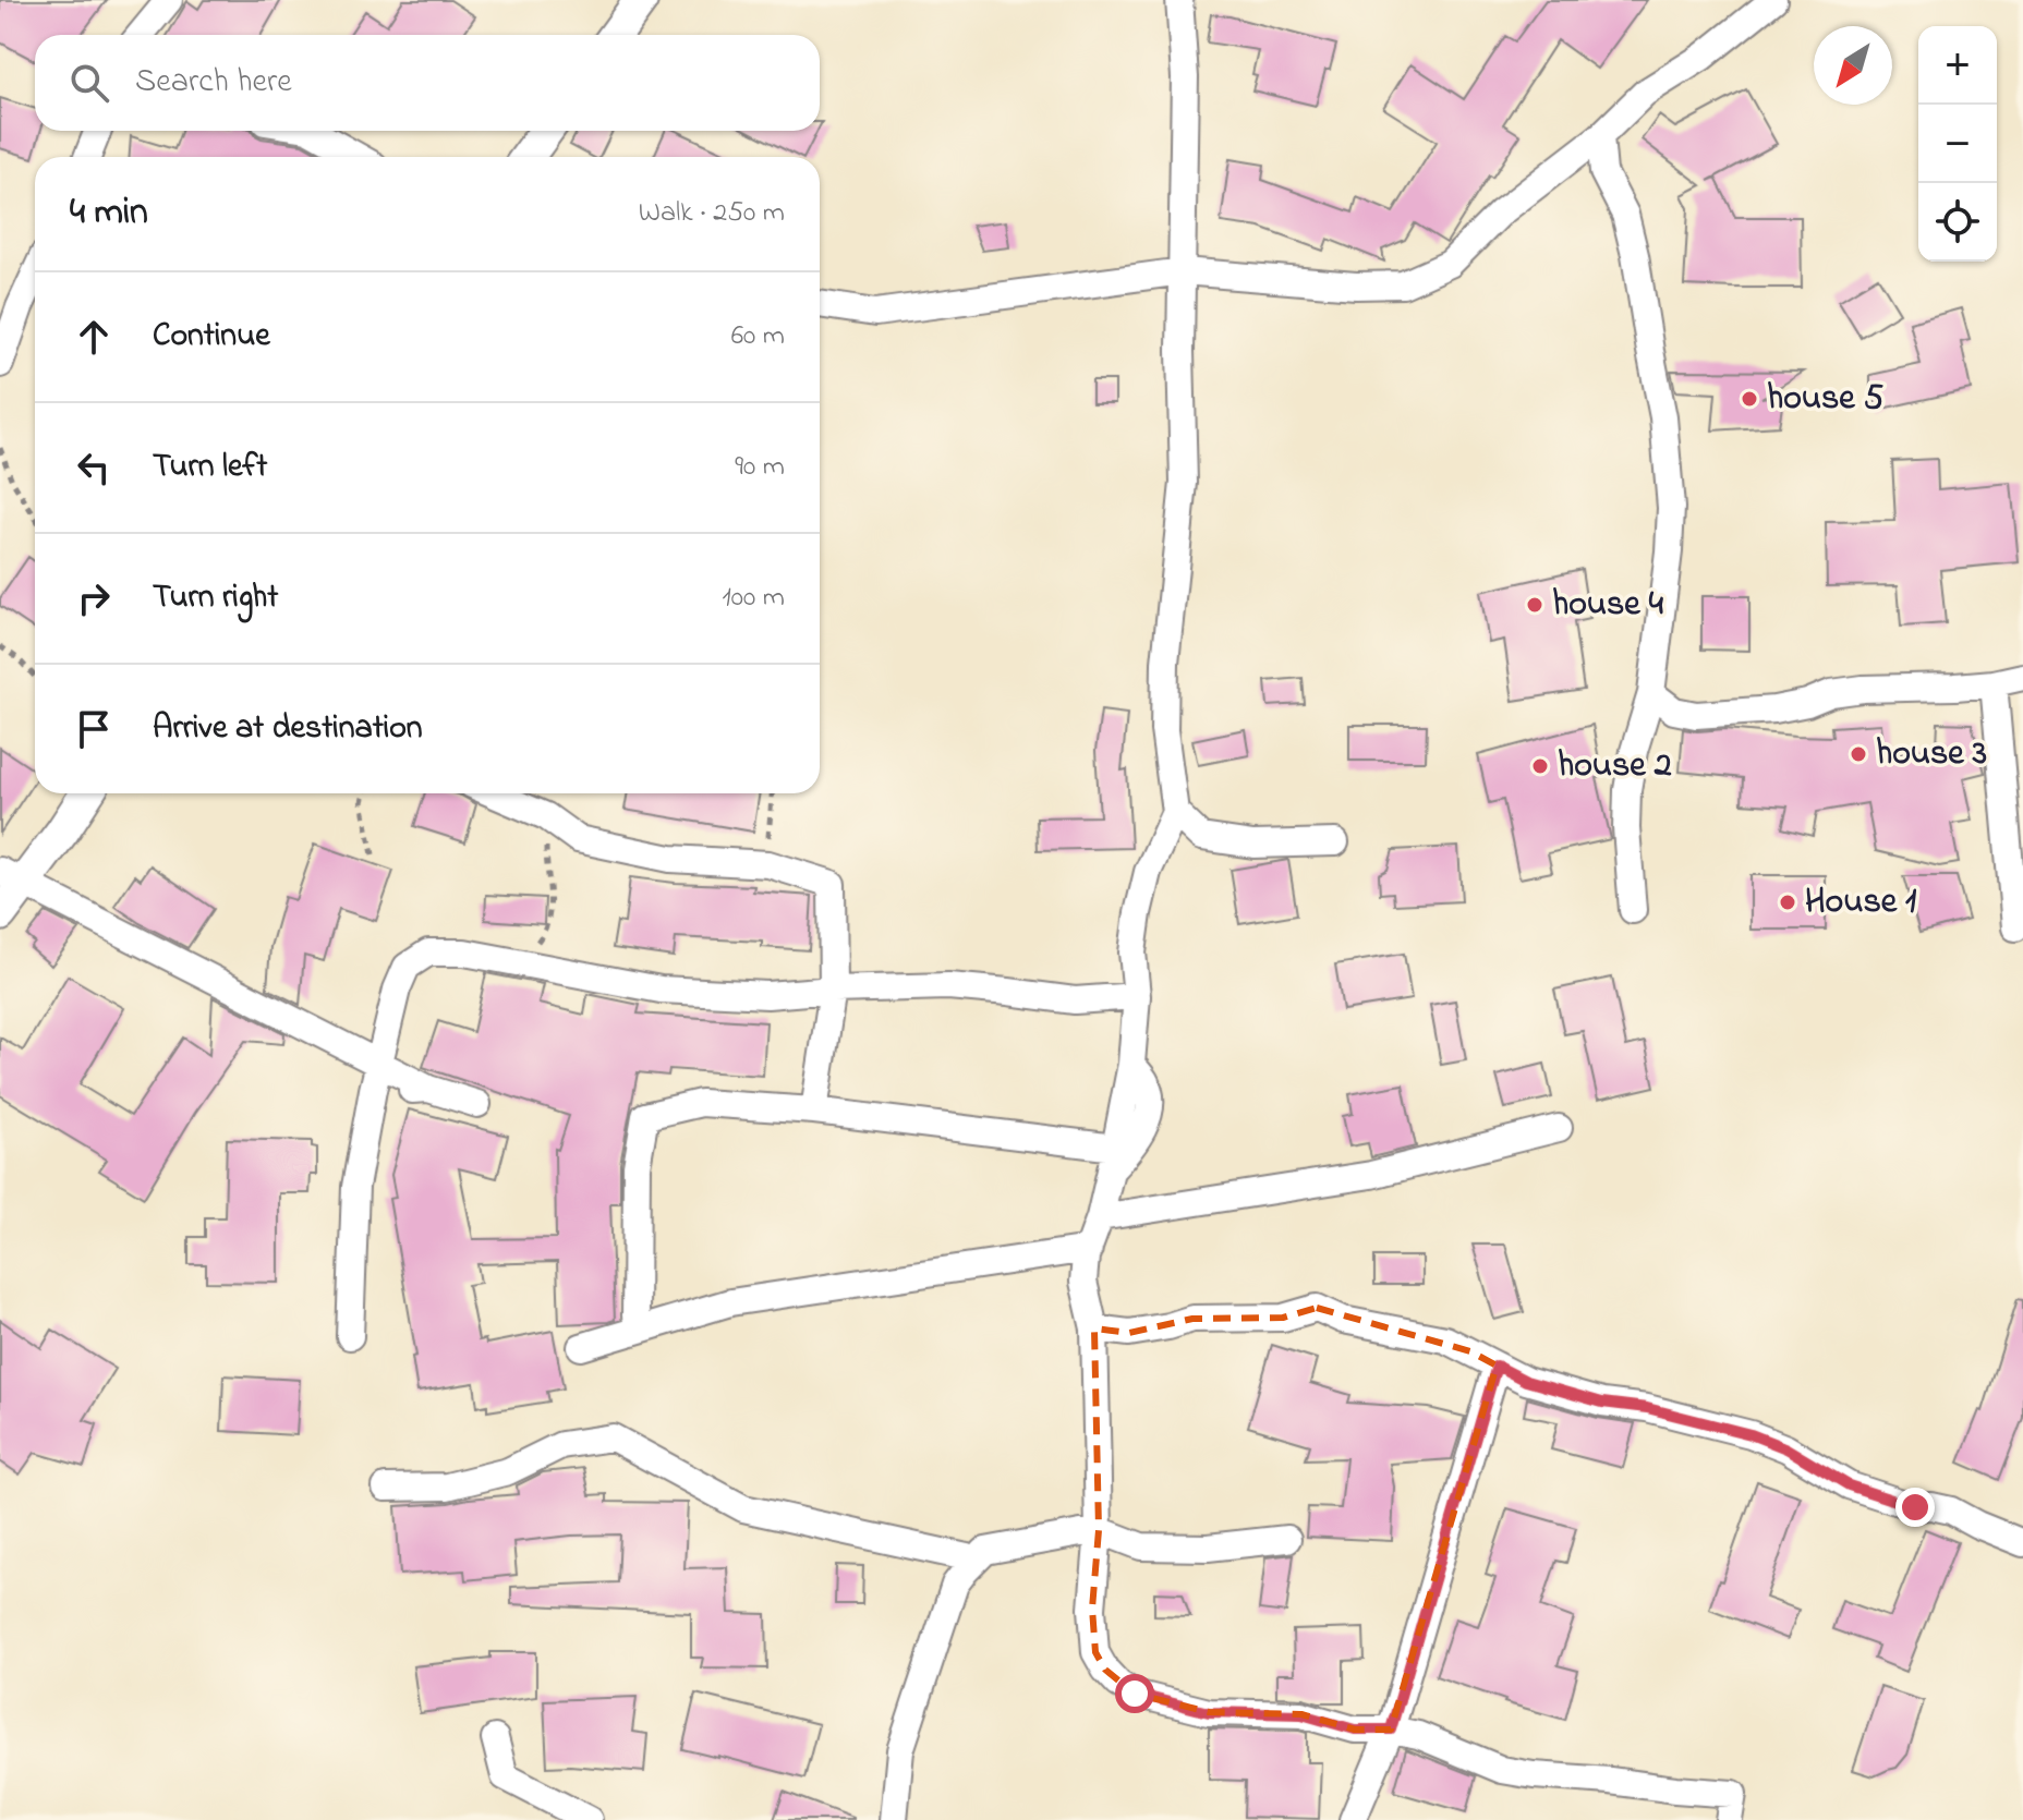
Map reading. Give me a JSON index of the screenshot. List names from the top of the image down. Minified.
{"places":["house 5","house 4","house 3","house 2","House 1"],"north":"bottom left","page":{"map_buttons":["+","−"],"search":"Search here","heading":["4 min","Walk · 250 m"],"list":[["Continue","60 m"],["Turn left","90 m"],["Turn right","100 m"],"Arrive at destination"]}}
